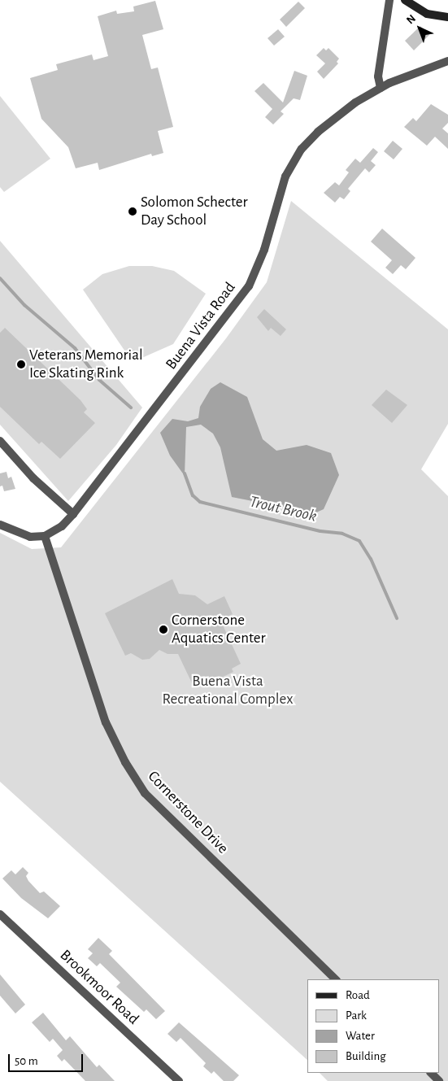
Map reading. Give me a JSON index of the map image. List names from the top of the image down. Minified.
{"streets":{"street":["Buena Vista Road","Cornerstone Drive","Brookmoor Road"]},"crossings":[["Buena Vista Road","Cornerstone Drive"]],"water":["Trout Brook"],"parks":["Buena Vista Recreational Complex"],"places":["Solomon Schecter Day School","Veterans Memorial Ice Skating Rink","Cornerstone Aquatics Center"],"legend":["Road","Park","Water","Building"],"scale_bar":"50 m","north":"top left"}
